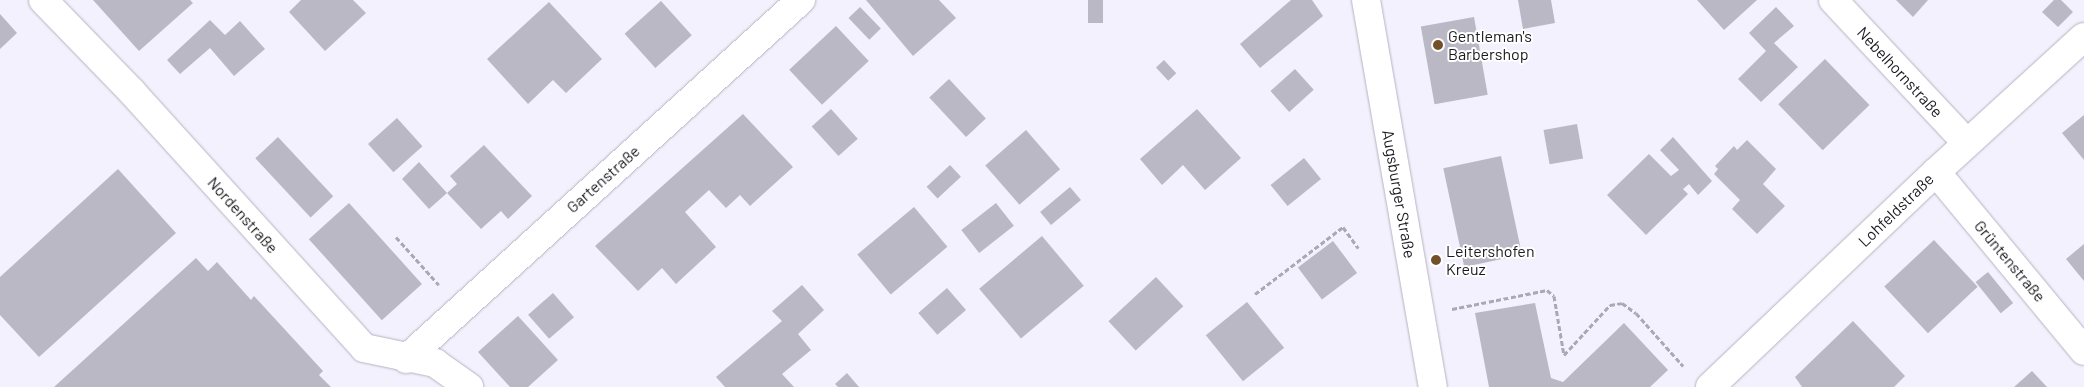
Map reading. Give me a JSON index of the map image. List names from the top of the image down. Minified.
{"streets":{"street":["Nebelhornstraße","Gartenstraße","Augsburger Straße","Lohfeldstraße","Nordenstraße","Grüntenstraße"]},"crossings":[["Nebelhornstraße","Lohfeldstraße"],["Gartenstraße","Nordenstraße"],["Lohfeldstraße","Grüntenstraße"]],"places":["Gentleman's Barbershop","Leitershofen Kreuz"]}
